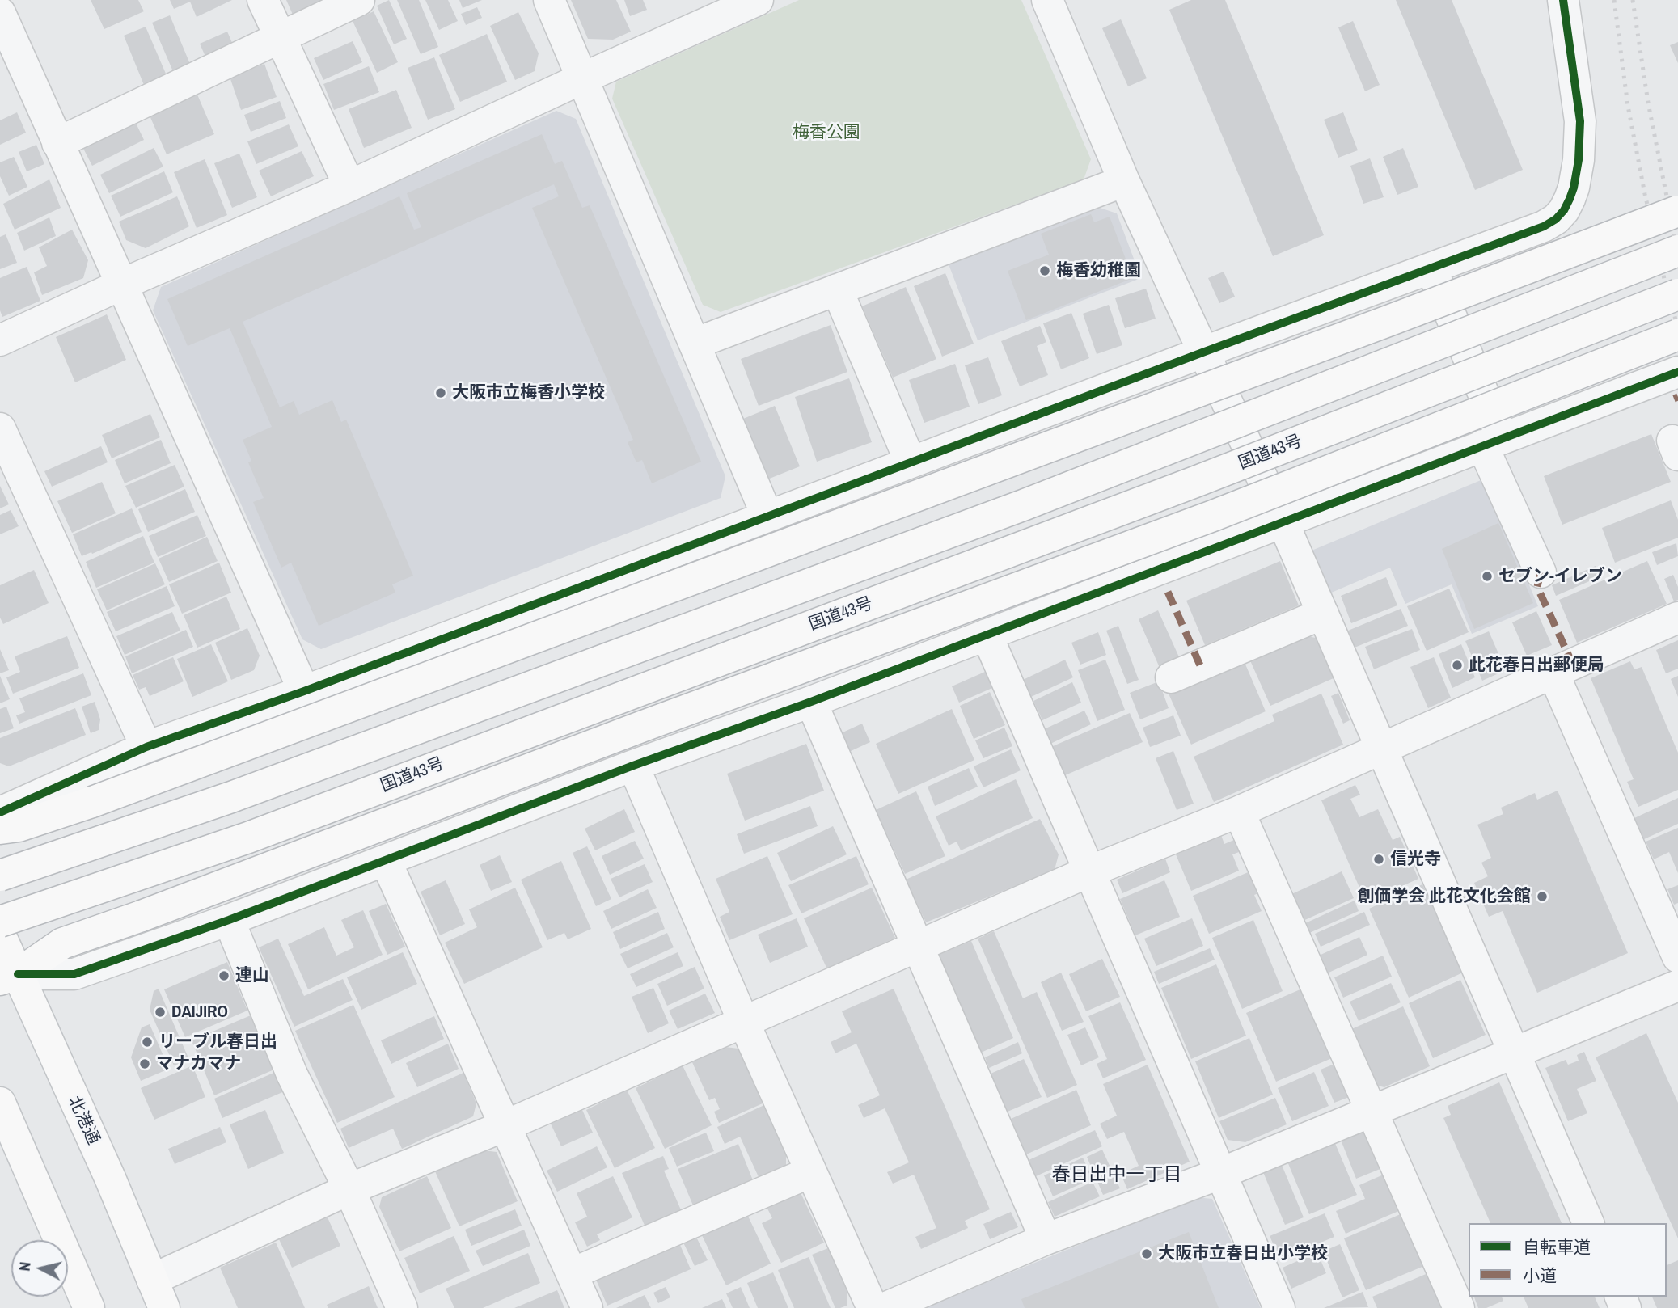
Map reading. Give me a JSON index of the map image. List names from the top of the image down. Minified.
{"streets":{"main road":["国道43号","北港通"]},"districts":["春日出中一丁目"],"parks":["梅香公園"],"places":["梅香幼稚園","大阪市立梅香小学校","セブン-イレブン","此花春日出郵便局","信光寺","創価学会 此花文化会館","連山","DAIJIRO","リーブル春日出","マナカマナ","大阪市立春日出小学校"],"legend":["自転車道","小道"],"north":"left"}
